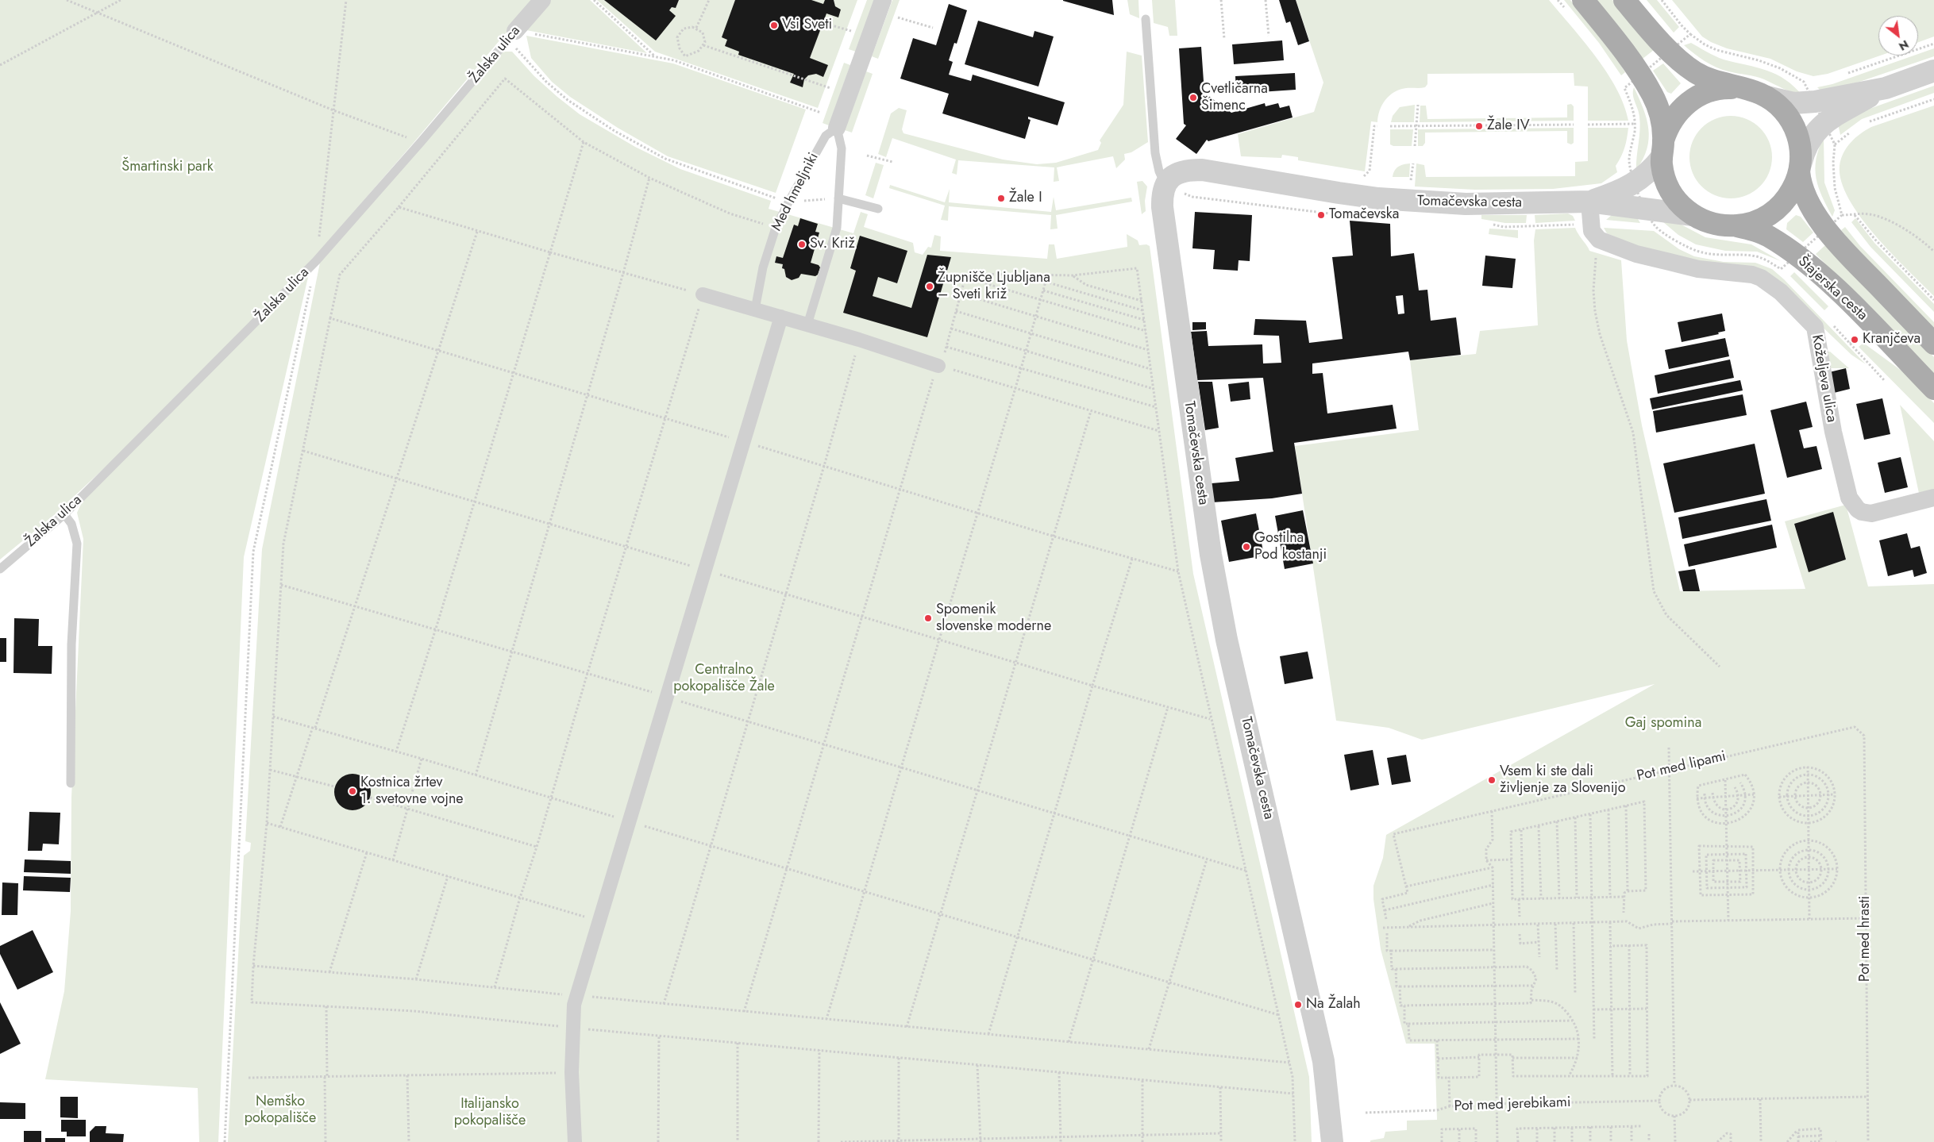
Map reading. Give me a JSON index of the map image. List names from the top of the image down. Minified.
{"streets":{"main road":["Štajerska cesta"],"street":["Žalska ulica","Med hmeljniki","Tomačevska cesta","Koželjeva ulica"],"path":["Pot med lipami","Pot med hrasti","Pot med jerebikami"]},"crossings":[["Tomačevska cesta","Štajerska cesta"],["Pot med lipami","Pot med hrasti"]],"parks":["Šmartinski park","Centralno pokopališče Žale","Gaj spomina","Nemško pokopališče","Italijansko pokopališče"],"places":["Vsi Sveti","Cvetličarna Šimenc","Žale IV","Žale I","Tomačevska","Sv. Križ","Župnišče Ljubljana – Sveti križ","Kranjčeva","Gostilna Pod kostanji","Spomenik slovenske moderne","Vsem ki ste dali življenje za Slovenijo","Kostnica žrtev 1. svetovne vojne","Na Žalah"],"north":"bottom right"}
